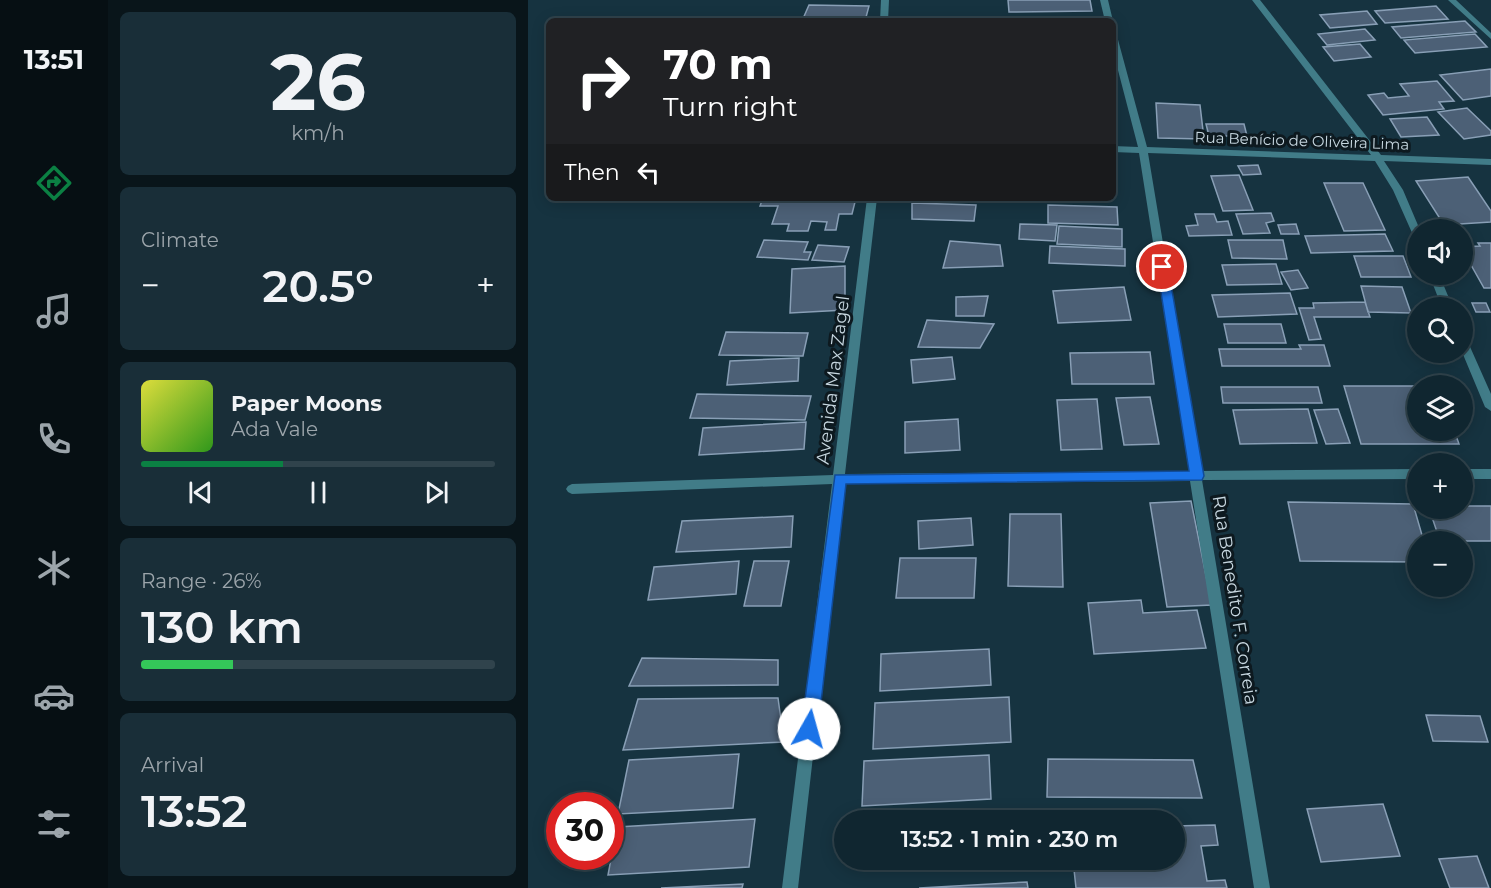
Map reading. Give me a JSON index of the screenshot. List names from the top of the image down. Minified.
{"streets":{"street":["Rua Benício de Oliveira Lima","Avenida Max Zagel","Rua Benedito F. Correia"]},"crossings":[["Rua Benício de Oliveira Lima","Rua Benedito F. Correia"]],"page":{"tabs":"13:51","tile":[["26","km/h"],"Climate",["Range · 26%","130 km"],["Arrival","13:52"]],"turn":["70 m","Turn right"],"then":"Then","map_buttons":["+","−"],"heat":["−","20.5°","+"],"song":["Paper Moons","Ada Vale"],"limit":"30","trip":"13:52 · 1 min · 230 m"}}
